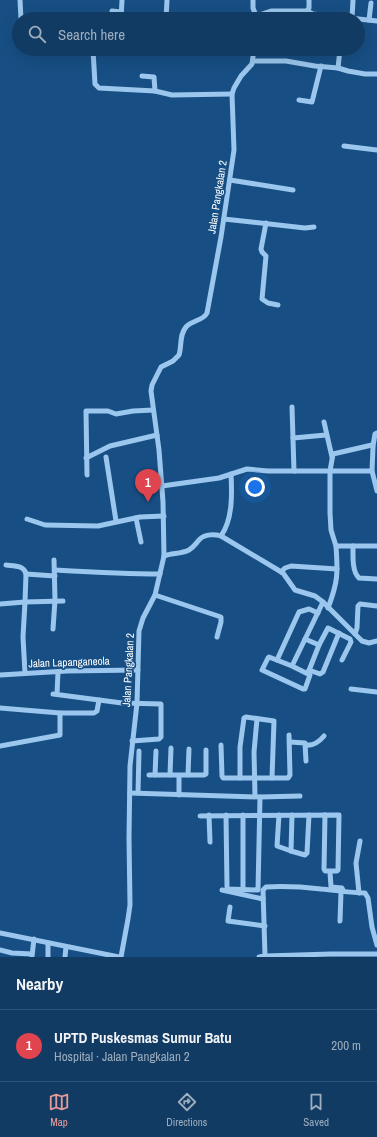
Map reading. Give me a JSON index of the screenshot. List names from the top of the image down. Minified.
{"streets":{"street":["Jalan Pangkalan 2","Jalan Lapanganeola"]},"crossings":[["Jalan Pangkalan 2","Jalan Lapanganeola"]],"page":{"search":"Search here","pins":"1","heading":"Nearby","list":[{"mark":"1","name":"UPTD Puskesmas Sumur Batu","note":"Hospital · Jalan Pangkalan 2","value":"200 m"}],"nav":["Map","Directions","Saved"]}}
